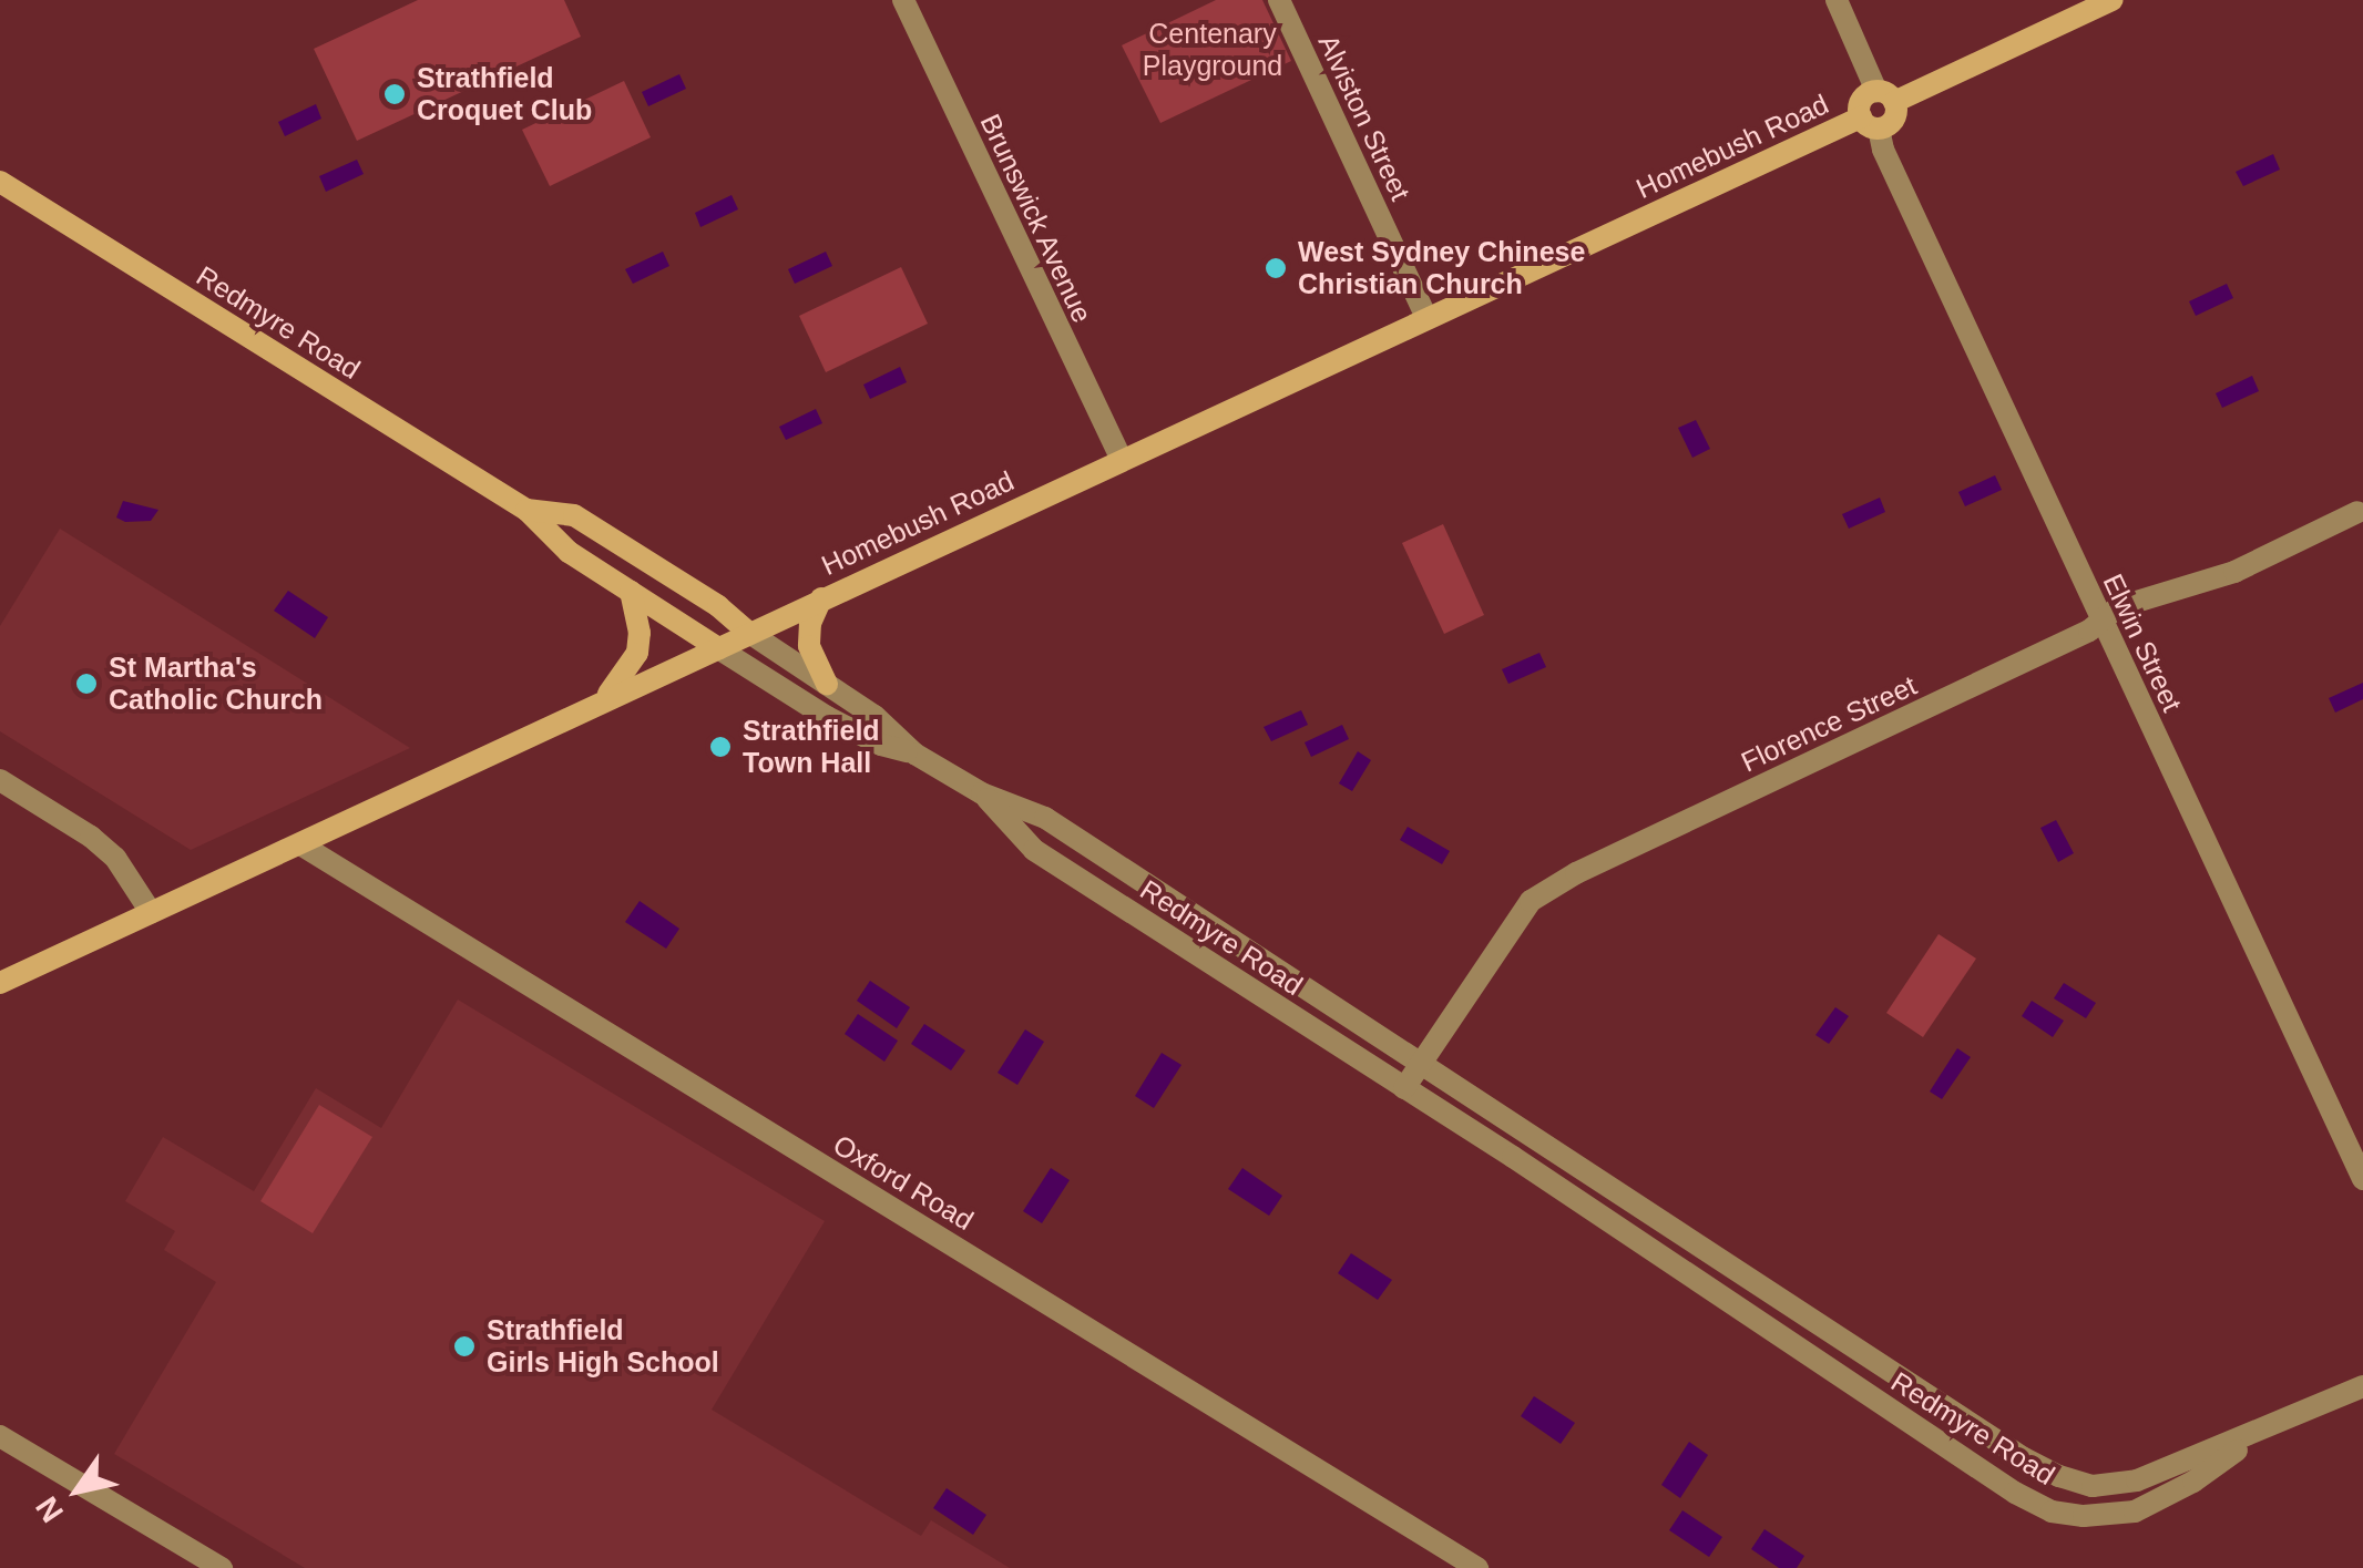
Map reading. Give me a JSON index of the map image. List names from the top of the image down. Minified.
{"streets":{"main road":["Homebush Road","Redmyre Road"],"street":["Alviston Street","Brunswick Avenue","Elwin Street","Florence Street","Oxford Road"]},"crossings":[["Alviston Street","Homebush Road"],["Homebush Road","Brunswick Avenue"],["Homebush Road","Redmyre Road"],["Homebush Road","Elwin Street"],["Homebush Road","Oxford Road"],["Redmyre Road","Florence Street"],["Elwin Street","Florence Street"]],"parks":["Centenary Playground"],"places":["Strathfield Croquet Club","West Sydney Chinese Christian Church","St Martha's Catholic Church","Strathfield Town Hall","Strathfield Girls High School"],"north":"bottom left"}
